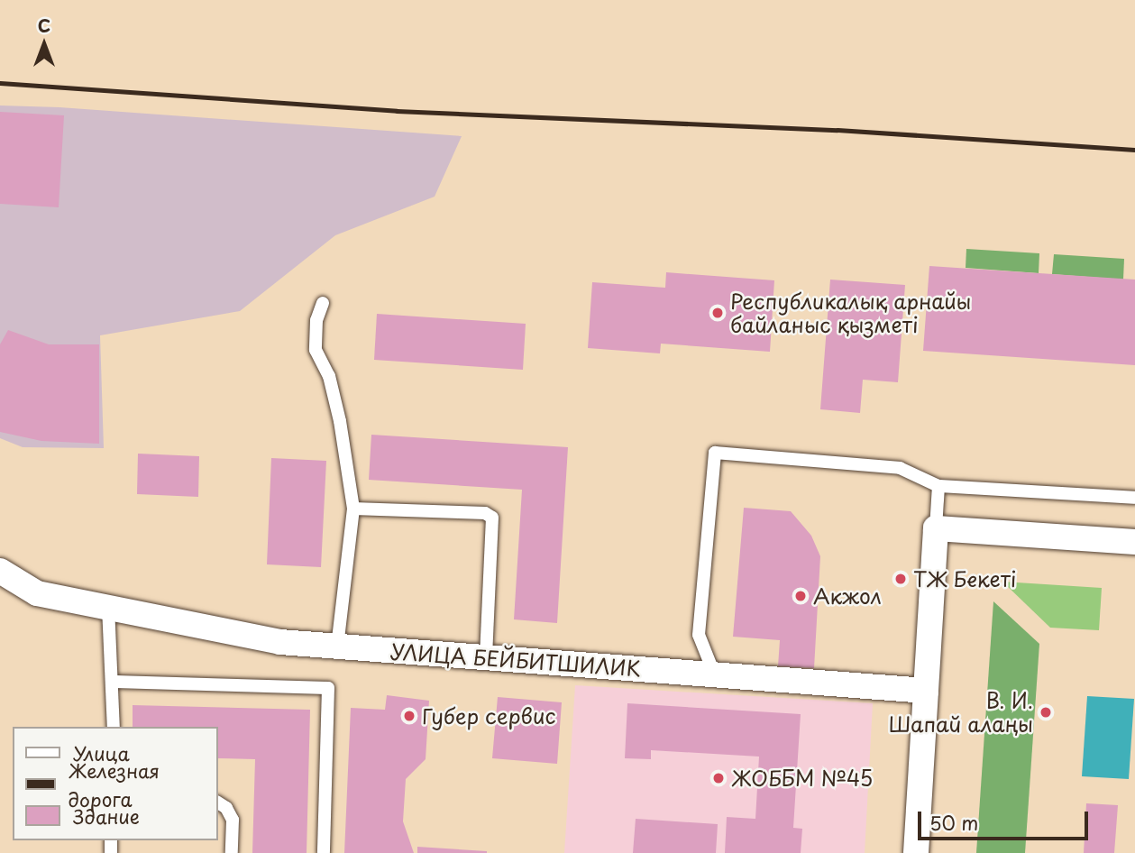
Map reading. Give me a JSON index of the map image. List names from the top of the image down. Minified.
{"streets":{"street":["УЛИЦА БЕЙБИТШИЛИК"]},"places":["Республикалық арнайы байланыс қызметі","ТЖ Бекеті","Акжол","В. И. Шапай алаңы","Губер сервис","ЖОББМ №45"],"legend":["Улица","Железная дорога","Здание"],"scale_bar":"50 m","north":"top"}
